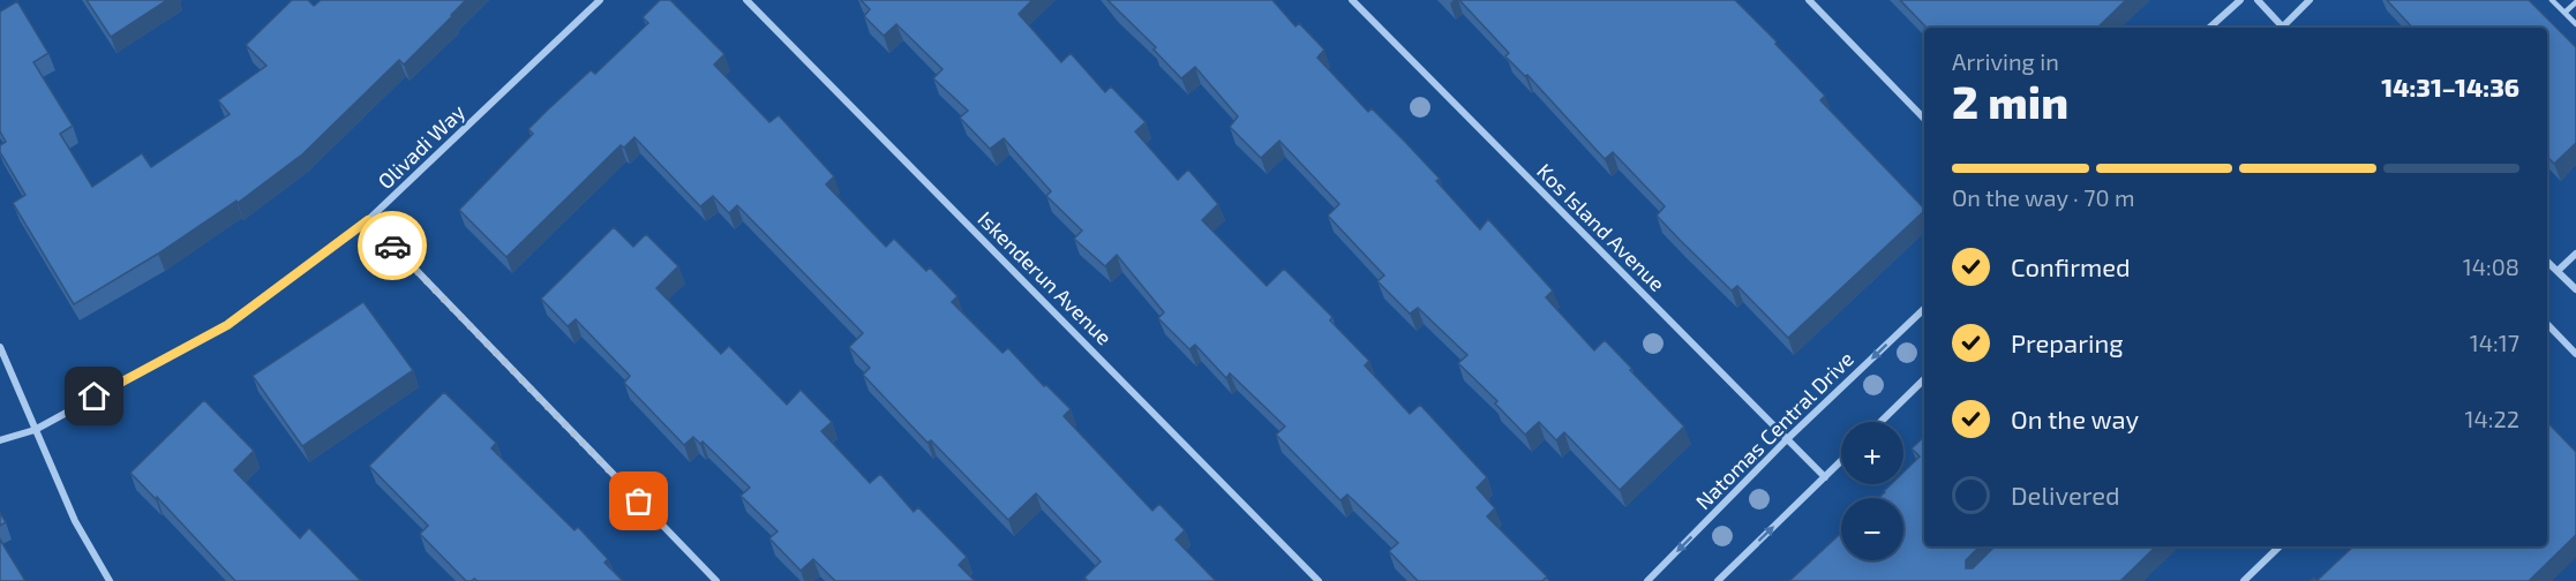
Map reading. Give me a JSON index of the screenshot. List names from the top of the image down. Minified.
{"streets":{"street":["Olivadi Way","Kos Island Avenue","Iskenderun Avenue","Natomas Central Drive"]},"crossings":[["Kos Island Avenue","Natomas Central Drive"]],"page":{"heading":["2 min","Arriving in","14:31–14:36"],"bar":"On the way · 70 m","list":[["Confirmed","14:08"],["Preparing","14:17"],["On the way","14:22"],"Delivered"],"map_buttons":["+","−"]}}
